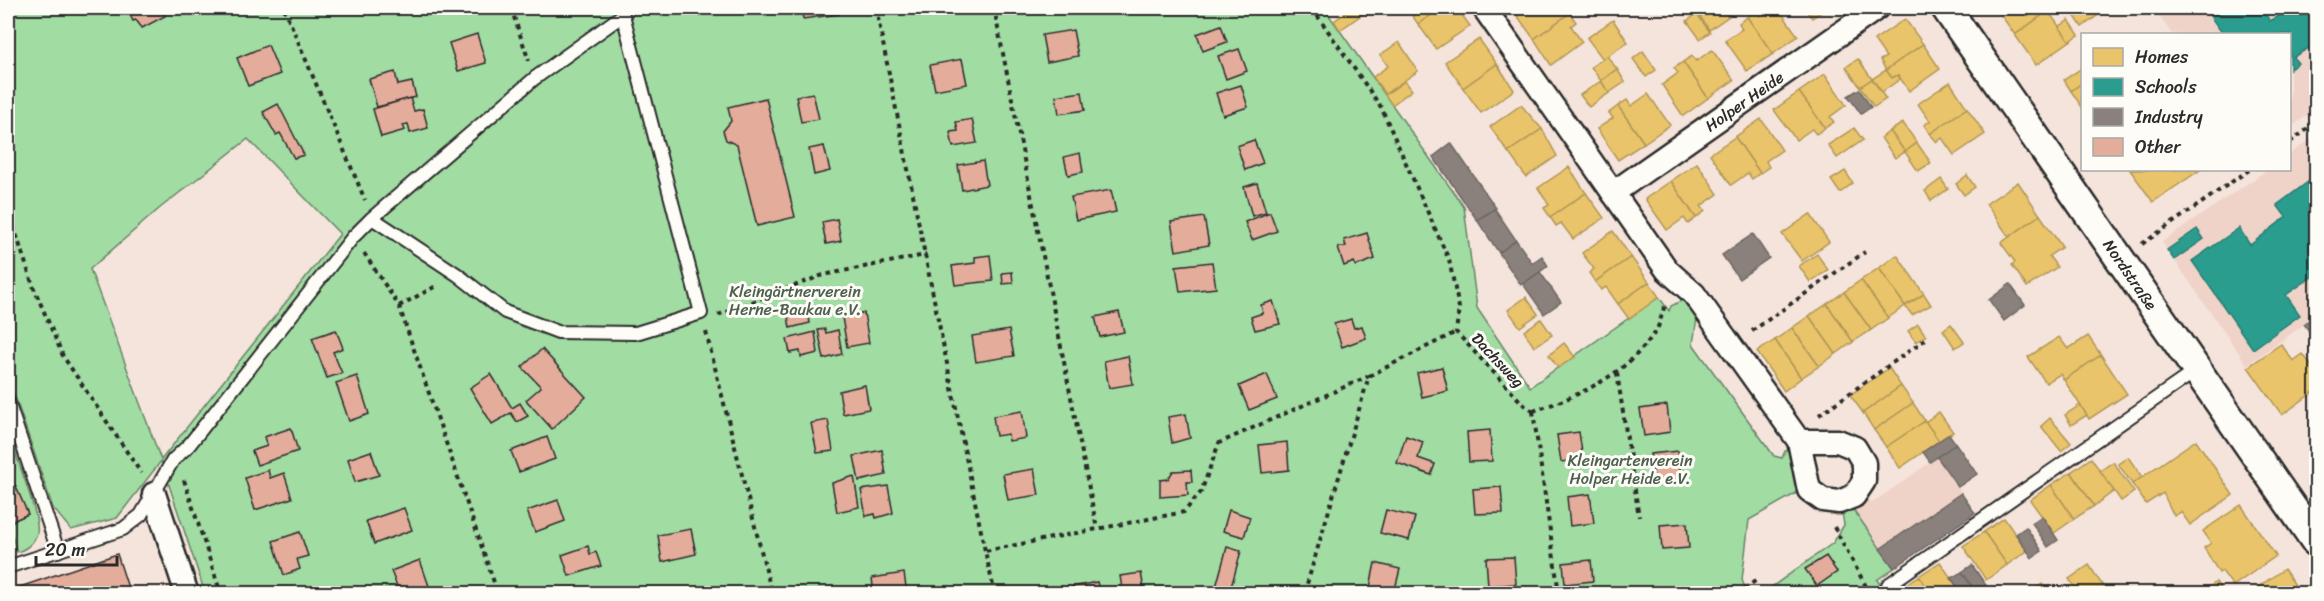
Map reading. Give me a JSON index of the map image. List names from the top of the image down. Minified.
{"streets":{"street":["Holper Heide","Nordstraße"],"path":["Dachsweg"]},"parks":["Kleingärtnerverein Herne-Baukau e.V.","Kleingartenverein Holper Heide e.V."],"legend":["Homes","Schools","Industry","Other"],"scale_bar":"20 m"}
